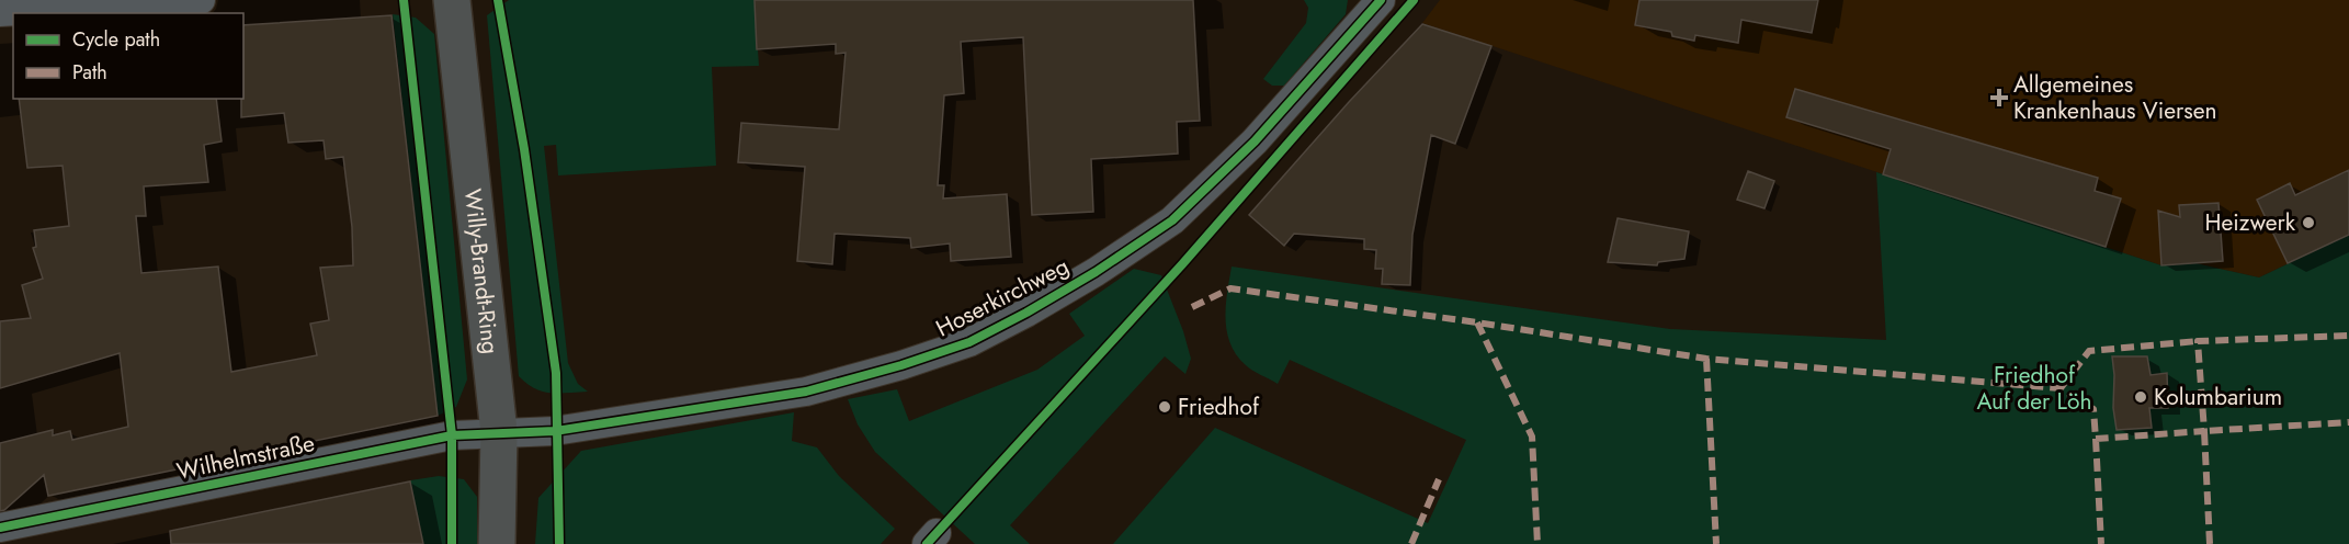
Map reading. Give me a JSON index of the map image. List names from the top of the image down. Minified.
{"streets":{"main road":["Willy-Brandt-Ring"],"street":["Hoserkirchweg","Wilhelmstraße"]},"crossings":[["Willy-Brandt-Ring","Hoserkirchweg"],["Willy-Brandt-Ring","Wilhelmstraße"],["Hoserkirchweg","Wilhelmstraße"]],"parks":["Friedhof Auf der Löh"],"places":{"health":["Allgemeines Krankenhaus Viersen"],"other":["Heizwerk","Kolumbarium","Friedhof"]},"legend":["Cycle path","Path"]}
